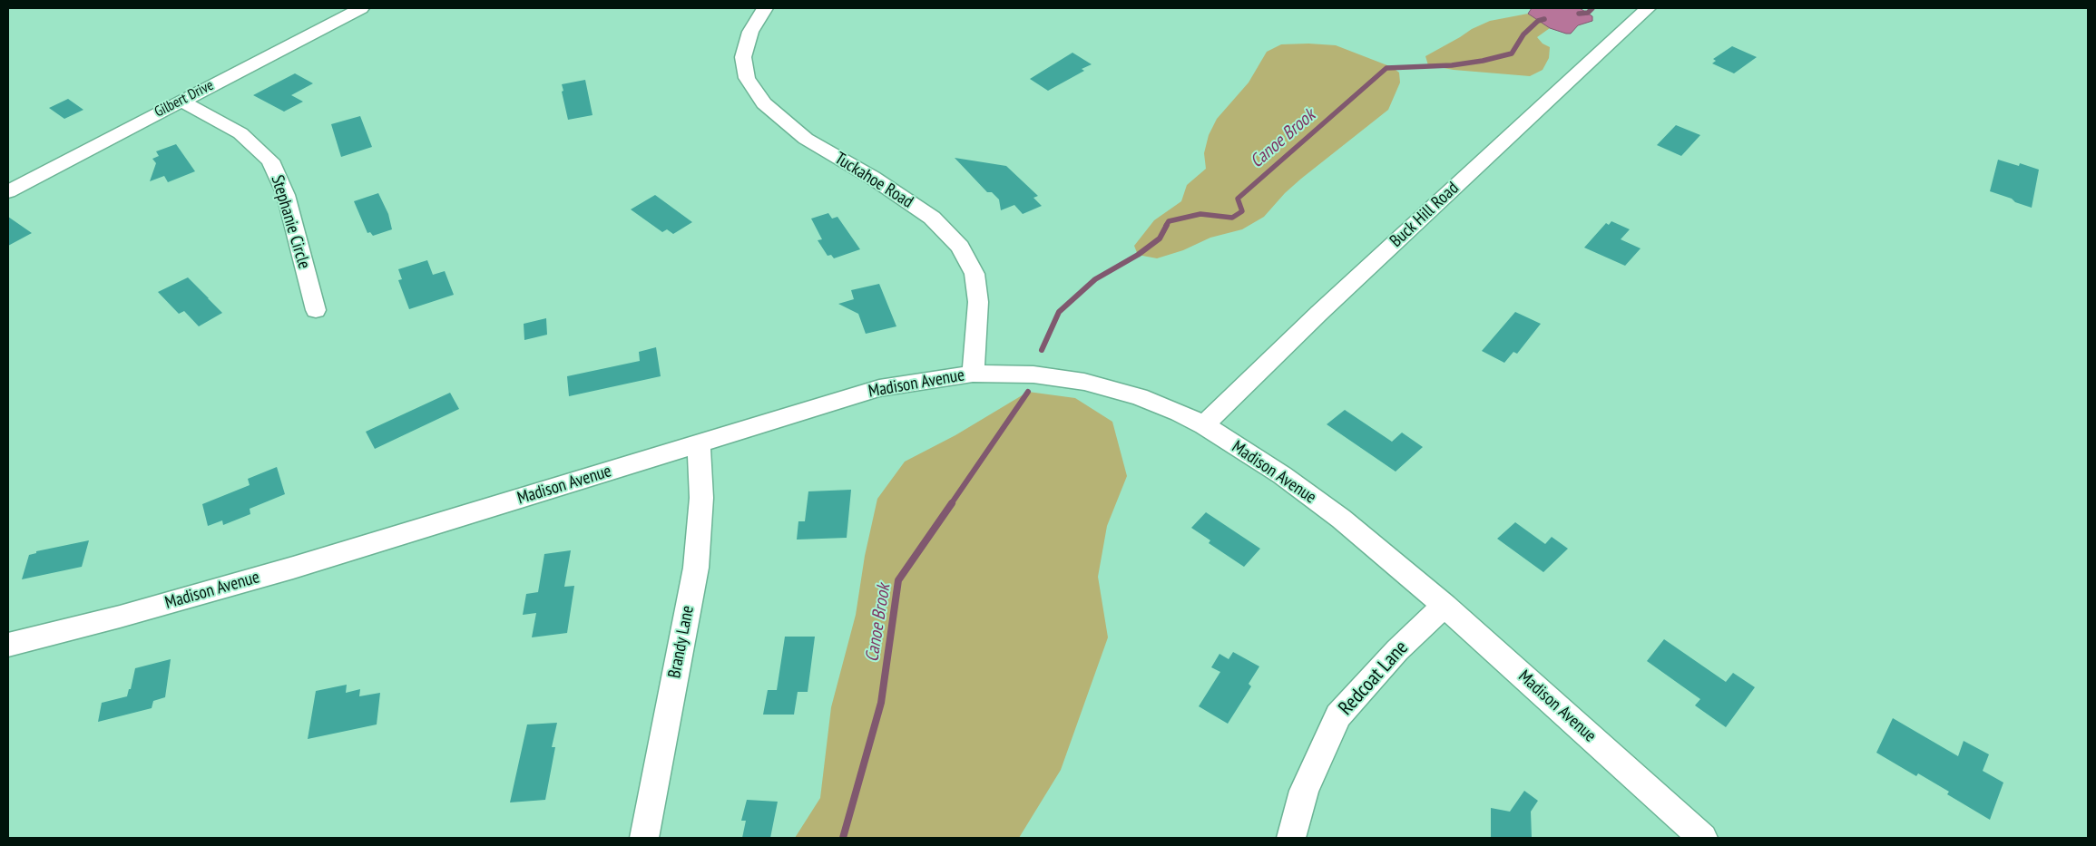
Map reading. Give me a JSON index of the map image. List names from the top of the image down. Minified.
{"streets":{"street":["Gilbert Drive","Tuckahoe Road","Buck Hill Road","Stephanie Circle","Madison Avenue","Brandy Lane","Redcoat Lane"]},"crossings":[["Gilbert Drive","Stephanie Circle"],["Tuckahoe Road","Madison Avenue"],["Buck Hill Road","Madison Avenue"],["Madison Avenue","Brandy Lane"],["Madison Avenue","Redcoat Lane"]],"water":["Canoe Brook"]}
